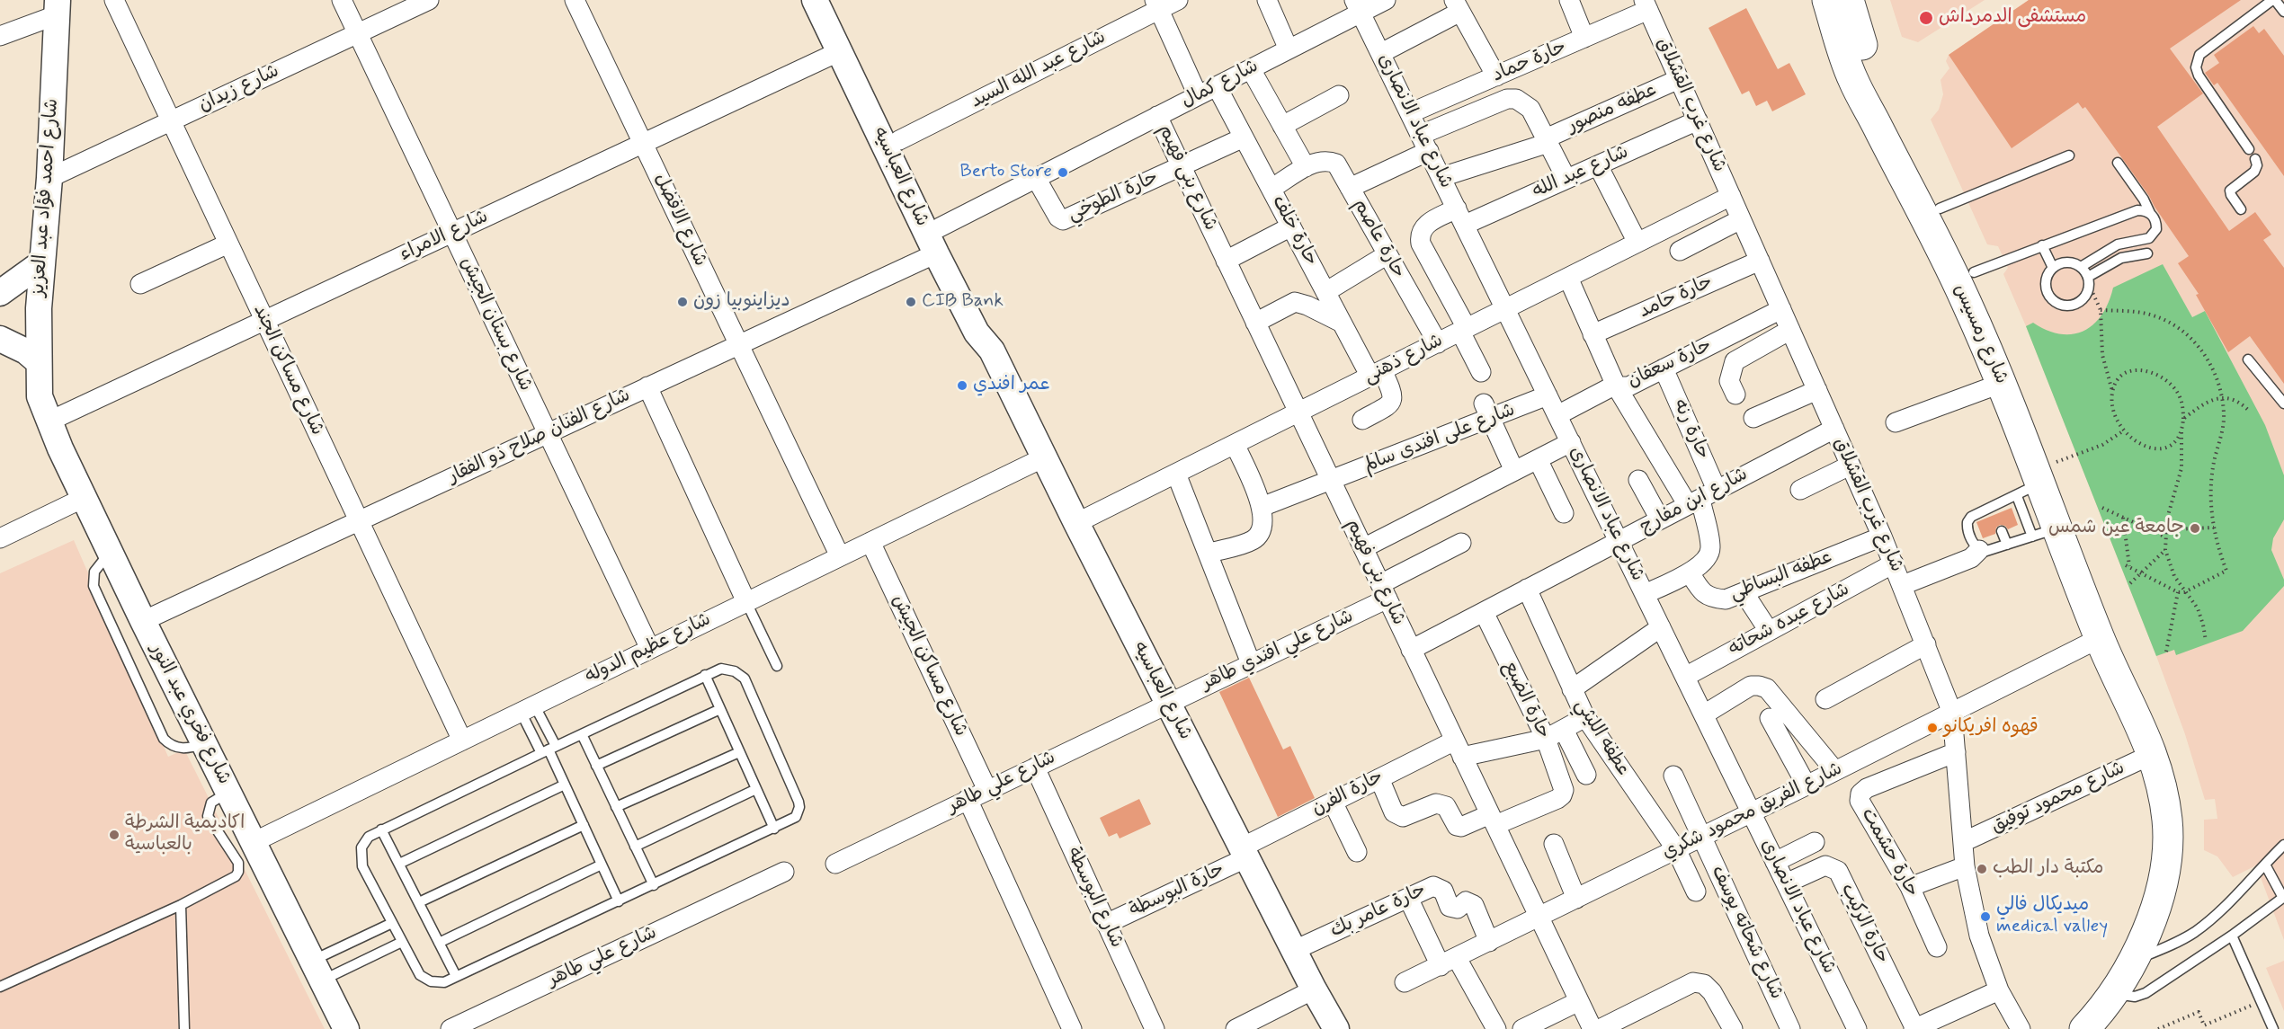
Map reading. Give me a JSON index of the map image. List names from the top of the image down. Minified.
{"streets":{"main road":["شارع العباسيه","شارع احمد فؤاد عبد العزيز","شارع رمسيس","شارع فخري عبد النور"],"street":["حارة حماد","شارع عبد الله السيد","شارع كمال","شارع زيدان","شارع غرب القشلاق","عطفه منصور","شارع عباد الانصارى","شارع عبد الله","شارع بنى فهيم","حارة الطوخي","شارع الافضل","حارة خلف","شارع الامراء","حارة عاصم","حارة حامد","شارع بستان الجيش","شارع ذهنى","حارة سعفان","شارع مساكن الجند","حارة رنه","شارع الفنان صلاح ذو الفقار","شارع على افندى سالم","شارع ابن مفارج","عطفه البساطي","شارع عبده شحاته","شارع عظيم الدوله","شارع علي افندي طاهر","شارع مساكن الجيش","حارة الضبع","عطفه الليثي","شارع علي طاهر","حارة الفرن","شارع محمود توفيق","شارع الفريق محمود شكري","حارة حشمت","حارة البوسطة","شارع البوسطة","حارة عامر بك","حارة الركيب","شارع شحاته يوسف"]},"crossings":[["حارة حماد","شارع غرب القشلاق"],["حارة حماد","شارع عباد الانصارى"],["شارع عبد الله السيد","شارع العباسيه"],["شارع كمال","شارع عباد الانصارى"],["شارع كمال","شارع العباسيه"],["شارع كمال","شارع بنى فهيم"],["شارع كمال","حارة الطوخي"],["شارع كمال","حارة خلف"],["شارع زيدان","شارع احمد فؤاد عبد العزيز"],["شارع زيدان","شارع بستان الجيش"],["شارع زيدان","شارع مساكن الجند"],["شارع غرب القشلاق","عطفه منصور"],["شارع غرب القشلاق","شارع عبد الله"],["شارع غرب القشلاق","حارة حامد"],["شارع غرب القشلاق","شارع ذهنى"],["شارع غرب القشلاق","حارة سعفان"],["شارع غرب القشلاق","شارع ابن مفارج"],["شارع غرب القشلاق","عطفه البساطي"],["شارع غرب القشلاق","شارع عبده شحاته"],["شارع غرب القشلاق","شارع محمود توفيق"],["شارع غرب القشلاق","شارع الفريق محمود شكري"],["شارع غرب القشلاق","حارة حشمت"],["عطفه منصور","شارع عباد الانصارى"],["شارع عباد الانصارى","شارع عبد الله"],["شارع عباد الانصارى","شارع ذهنى"],["شارع عباد الانصارى","حارة سعفان"],["شارع عباد الانصارى","شارع على افندى سالم"],["شارع عباد الانصارى","شارع ابن مفارج"],["شارع عباد الانصارى","شارع عبده شحاته"],["شارع عباد الانصارى","شارع الفريق محمود شكري"],["شارع عباد الانصارى","حارة الركيب"],["شارع عبد الله","شارع ذهنى"],["شارع العباسيه","شارع الامراء"],["شارع العباسيه","شارع ذهنى"],["شارع العباسيه","شارع الفنان صلاح ذو الفقار"],["شارع العباسيه","شارع عظيم الدوله"],["شارع العباسيه","شارع علي افندي طاهر"],["شارع العباسيه","شارع علي طاهر"],["شارع العباسيه","حارة الفرن"],["شارع العباسيه","حارة البوسطة"],["شارع العباسيه","حارة عامر بك"],["شارع بنى فهيم","حارة الطوخي"],["شارع بنى فهيم","شارع ذهنى"],["شارع بنى فهيم","شارع على افندى سالم"],["شارع بنى فهيم","شارع ابن مفارج"],["شارع بنى فهيم","شارع علي افندي طاهر"],["شارع بنى فهيم","حارة الضبع"],["شارع بنى فهيم","حارة الفرن"],["شارع بنى فهيم","شارع الفريق محمود شكري"],["شارع احمد فؤاد عبد العزيز","شارع فخري عبد النور"],["شارع الافضل","شارع الامراء"],["شارع الافضل","شارع الفنان صلاح ذو الفقار"],["شارع الافضل","شارع عظيم الدوله"],["حارة خلف","حارة عاصم"],["حارة خلف","شارع ذهنى"],["شارع الامراء","شارع بستان الجيش"],["شارع الامراء","شارع مساكن الجند"],["شارع الامراء","شارع فخري عبد النور"],["حارة عاصم","شارع ذهنى"],["شارع بستان الجيش","شارع الفنان صلاح ذو الفقار"],["شارع بستان الجيش","شارع عظيم الدوله"],["شارع رمسيس","شارع محمود توفيق"],["شارع رمسيس","شارع الفريق محمود شكري"],["حارة سعفان","حارة رنه"],["شارع مساكن الجند","شارع الفنان صلاح ذو الفقار"],["شارع مساكن الجند","شارع عظيم الدوله"],["حارة رنه","شارع ابن مفارج"],["شارع الفنان صلاح ذو الفقار","شارع فخري عبد النور"],["شارع ابن مفارج","حارة الضبع"],["شارع ابن مفارج","عطفه الليثي"],["شارع عظيم الدوله","شارع مساكن الجيش"],["شارع عظيم الدوله","شارع فخري عبد النور"],["شارع علي افندي طاهر","شارع علي طاهر"],["شارع مساكن الجيش","شارع علي طاهر"],["حارة الضبع","حارة الفرن"],["عطفه الليثي","حارة الفرن"],["عطفه الليثي","شارع الفريق محمود شكري"],["شارع علي طاهر","شارع البوسطة"],["حارة الفرن","حارة البوسطة"],["شارع الفريق محمود شكري","حارة عامر بك"],["شارع الفريق محمود شكري","شارع شحاته يوسف"],["حارة البوسطة","شارع البوسطة"]],"places":["مستشفى الدمرداش","Berto Store","ديزاينوبيا زون","CIB Bank","عمر افندي","جامعة عين شمس","قهوه افريكانو","اكاديمية الشرطة بالعباسية","مكتبة دار الطب","ميديكال فالي medical valley"]}
